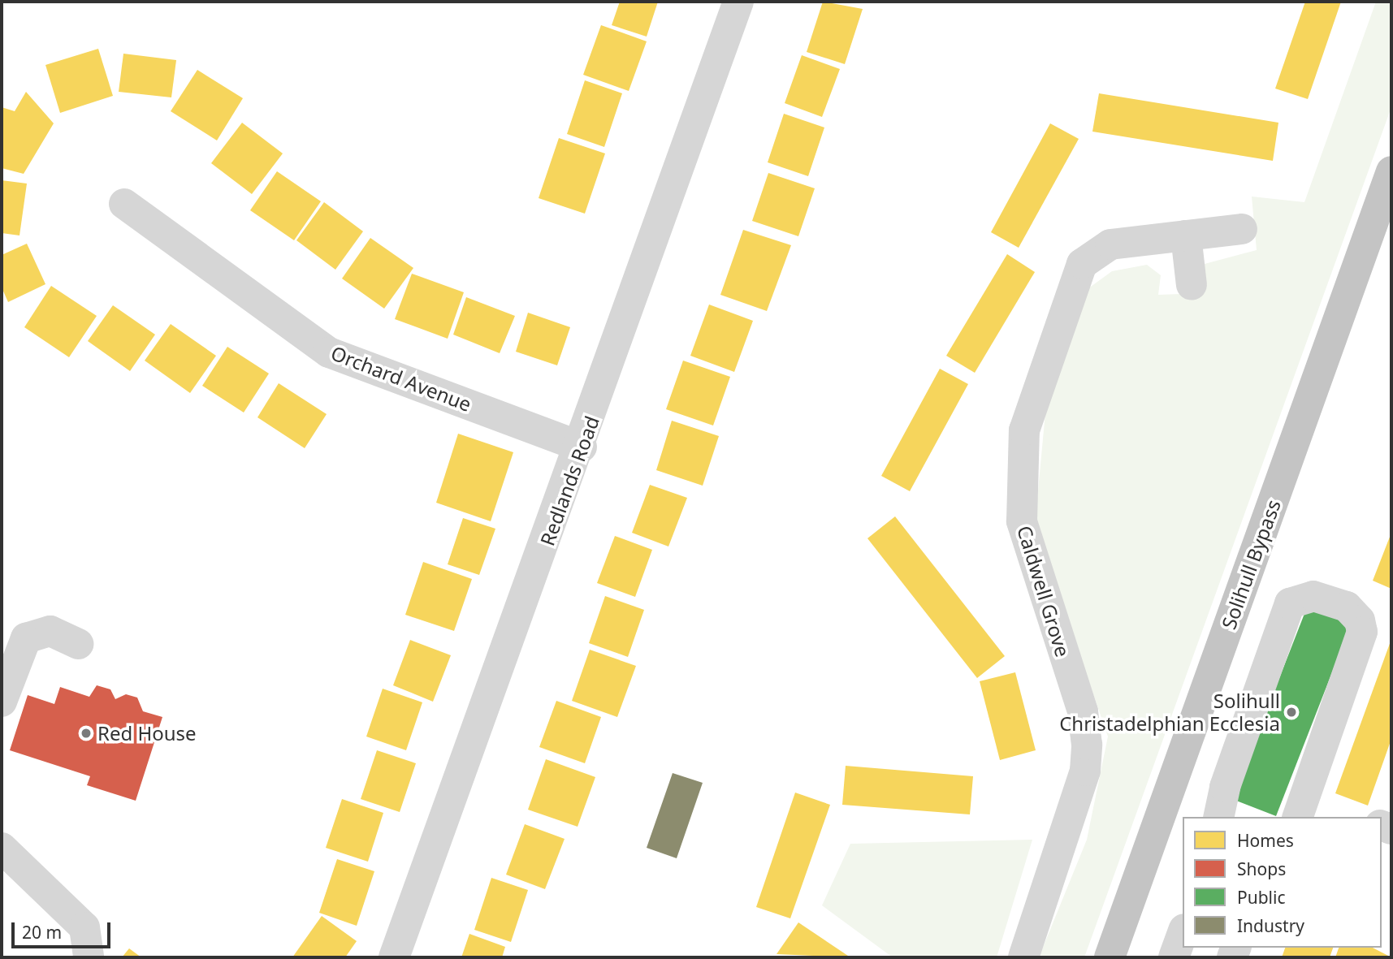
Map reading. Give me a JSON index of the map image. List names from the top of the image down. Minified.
{"streets":{"highway":["Solihull Bypass"],"street":["Orchard Avenue","Redlands Road","Caldwell Grove"]},"crossings":[["Orchard Avenue","Redlands Road"]],"places":["Solihull Christadelphian Ecclesia","Red House"],"legend":["Homes","Shops","Public","Industry"],"scale_bar":"20 m"}
